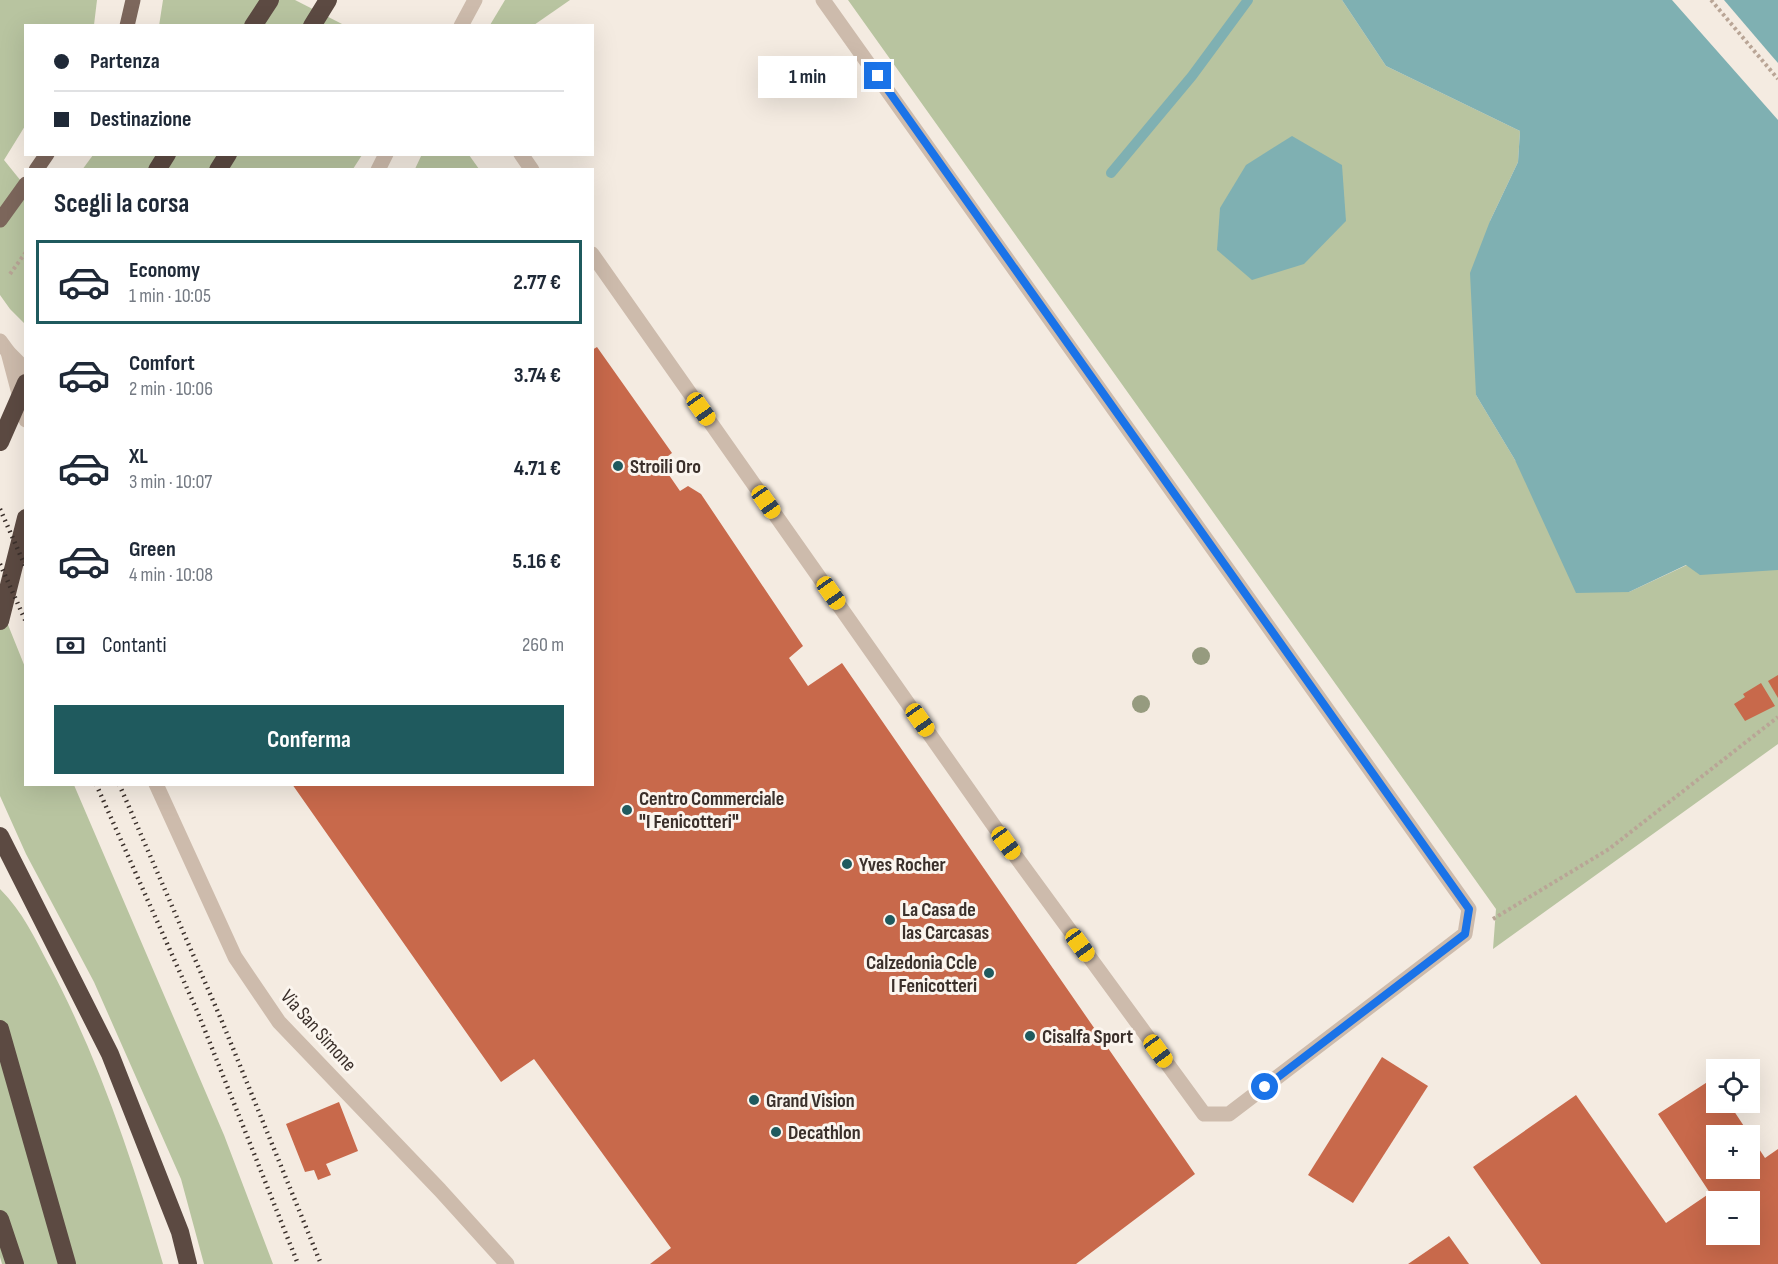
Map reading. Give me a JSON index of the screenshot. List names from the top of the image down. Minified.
{"streets":{"street":["Via San Simone"]},"places":["Stroili Oro","Centro Commerciale \"I Fenicotteri\"","Yves Rocher","La Casa de las Carcasas","Calzedonia Ccle I Fenicotteri","Cisalfa Sport","Grand Vision","Decathlon"],"page":{"banner":["Partenza","Destinazione"],"bubble":"1 min","heading":"Scegli la corsa","list":[{"name":"Economy","note":"1 min · 10:05","value":"2.77 €"},{"name":"Comfort","note":"2 min · 10:06","value":"3.74 €"},{"name":"XL","note":"3 min · 10:07","value":"4.71 €"},{"name":"Green","note":"4 min · 10:08","value":"5.16 €"}],"pay":["Contanti","260 m"],"buttons":"Conferma","map_buttons":["+","−"]}}
